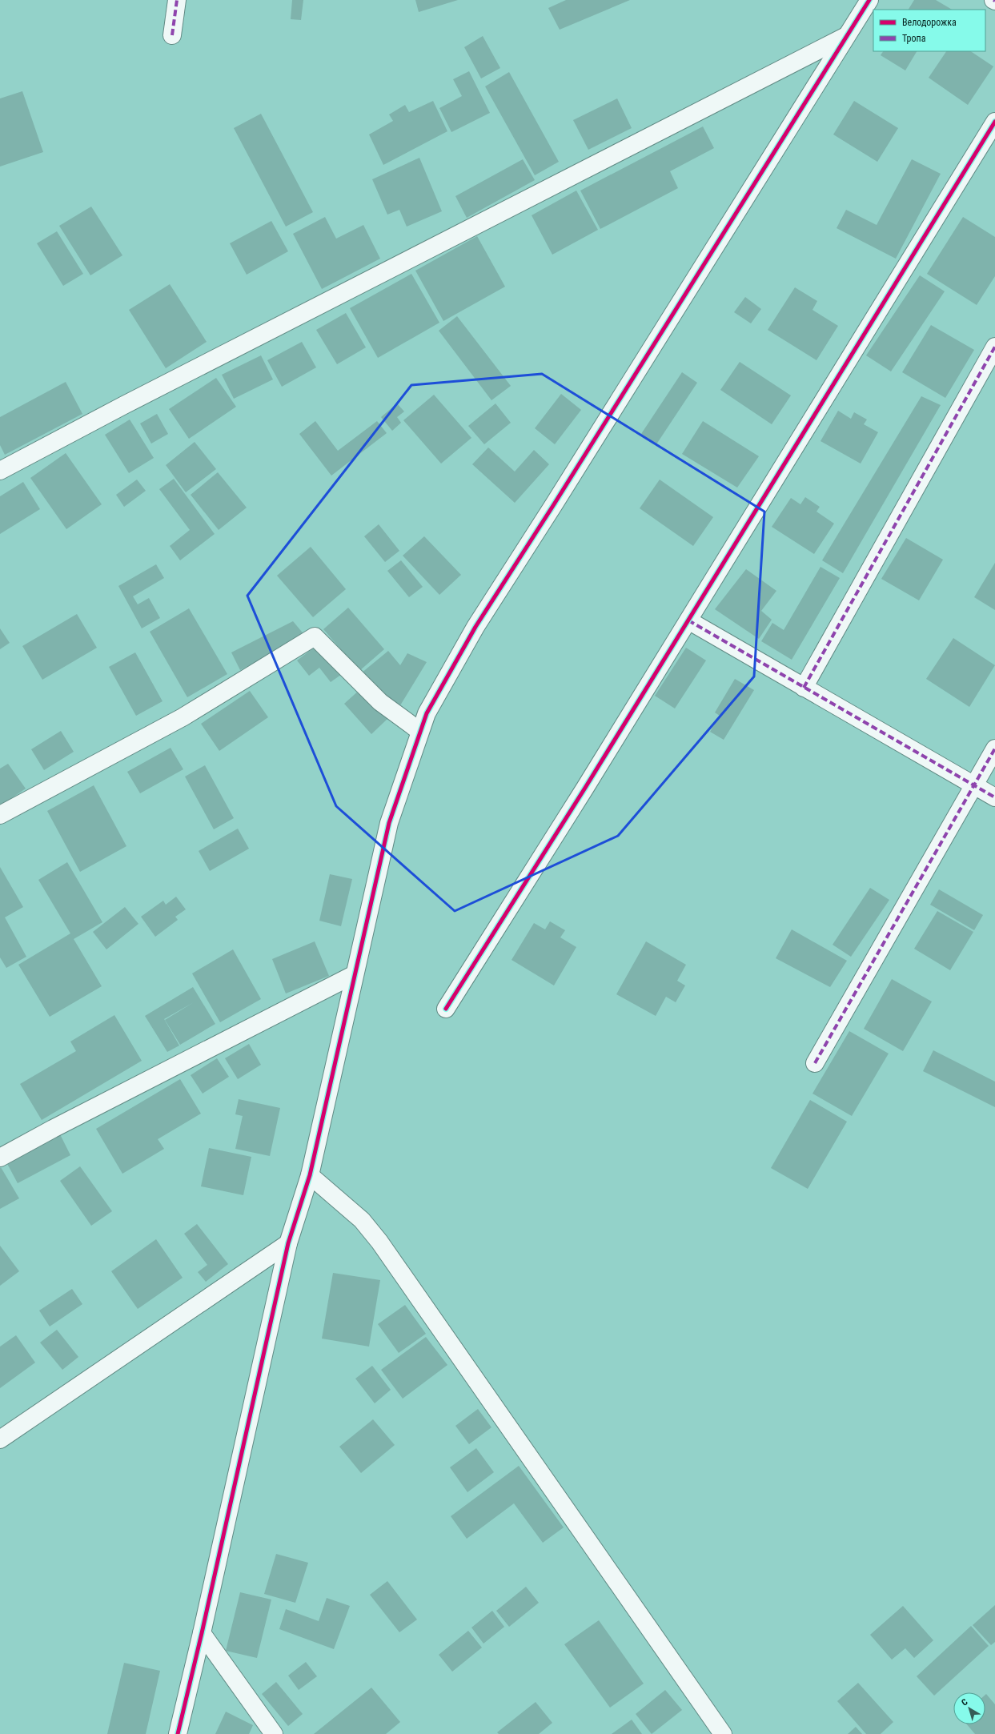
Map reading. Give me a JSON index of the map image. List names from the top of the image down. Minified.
{"legend":["Велодорожка","Тропа"],"north":"top left"}
